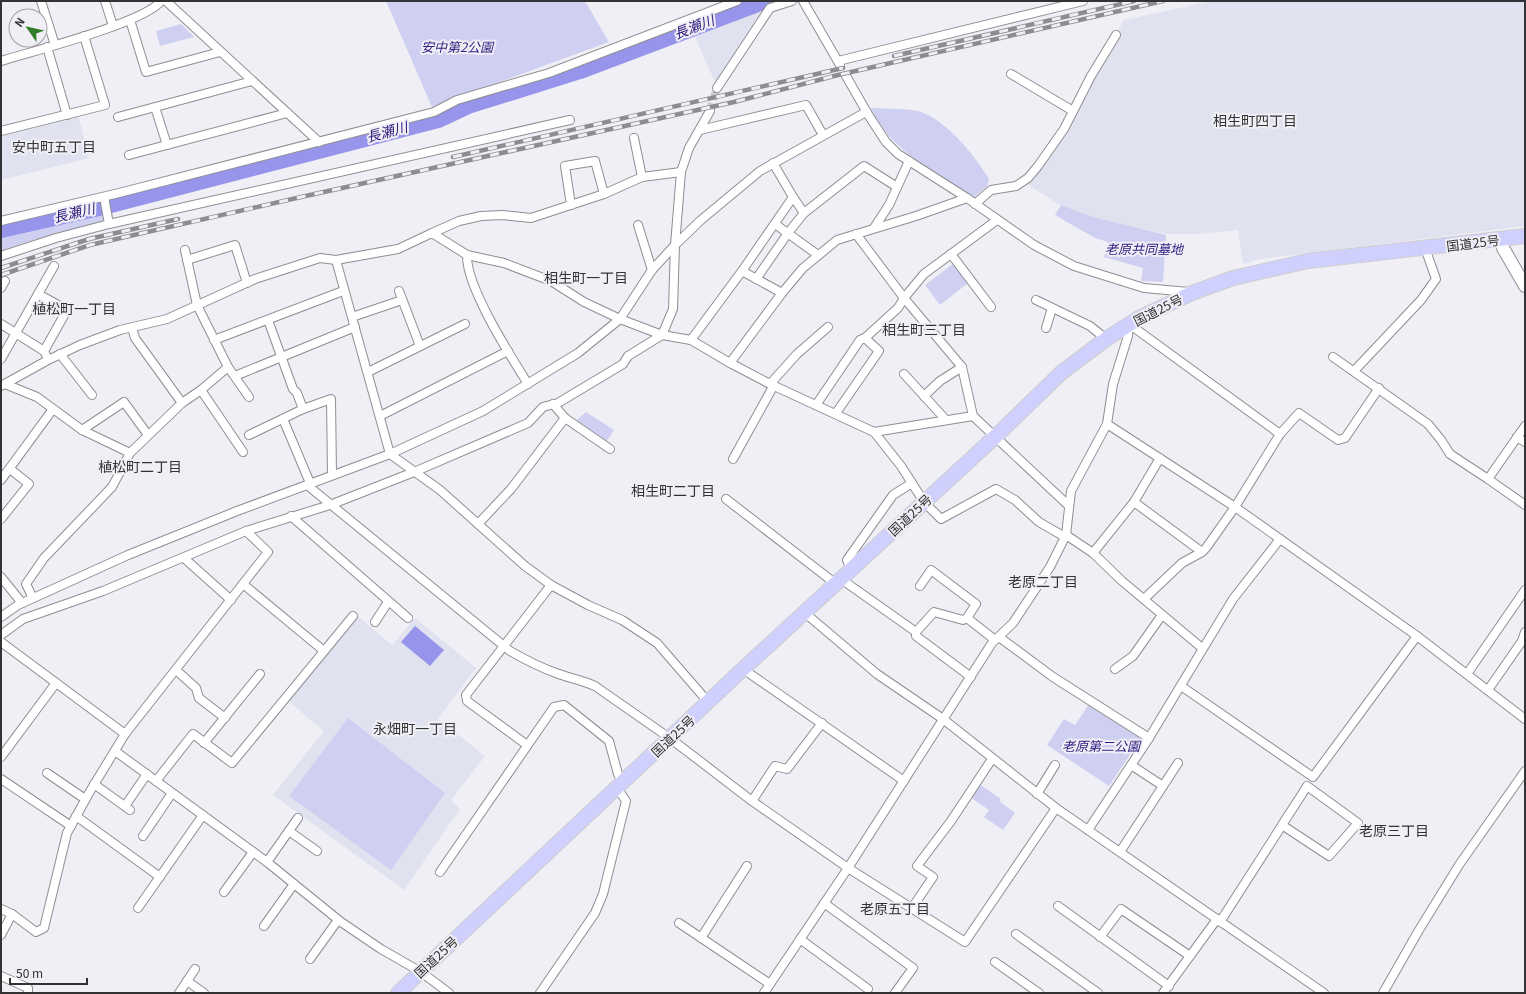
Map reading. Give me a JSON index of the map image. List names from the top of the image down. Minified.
{"streets":{"highway":["国道25号"]},"districts":["相生町四丁目","安中町五丁目","相生町一丁目","植松町一丁目","相生町三丁目","植松町二丁目","相生町二丁目","老原二丁目","永畑町一丁目","老原三丁目","老原五丁目"],"water":["長瀬川"],"parks":["安中第2公園","老原共同墓地","老原第二公園"],"scale_bar":"50 m","north":"top left"}
